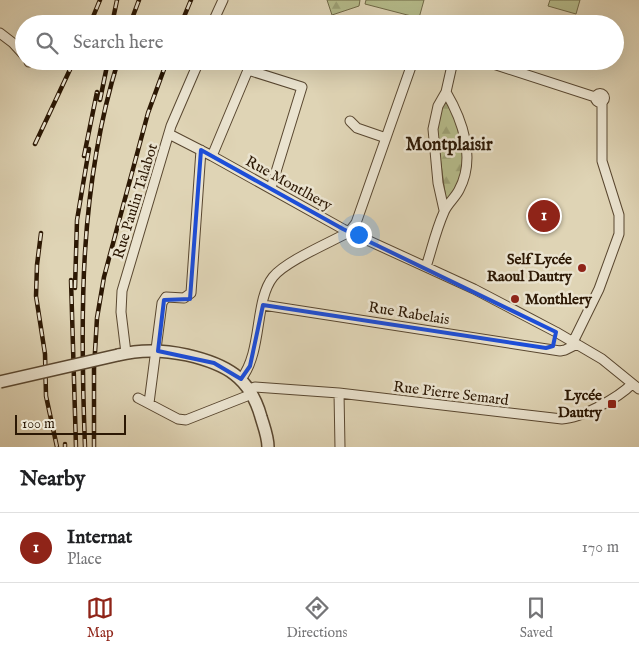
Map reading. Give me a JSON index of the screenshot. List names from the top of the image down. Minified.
{"streets":{"street":["Rue Montlhery","Rue Paulin Talabot","Rue Rabelais","Rue Pierre Semard"]},"crossings":[["Rue Montlhery","Rue Paulin Talabot"],["Rue Montlhery","Rue Rabelais"],["Rue Montlhery","Rue Pierre Semard"]],"districts":["Montplaisir"],"places":{"other":["Self Lycée Raoul Dautry","Monthlery"],"transit":["Lycée Dautry"]},"scale_bar":"100 m","page":{"search":"Search here","pins":"1","scale":"100 m","heading":"Nearby","list":[{"mark":"1","name":"Internat","note":"Place","value":"170 m"}],"nav":["Map","Directions","Saved"]}}
